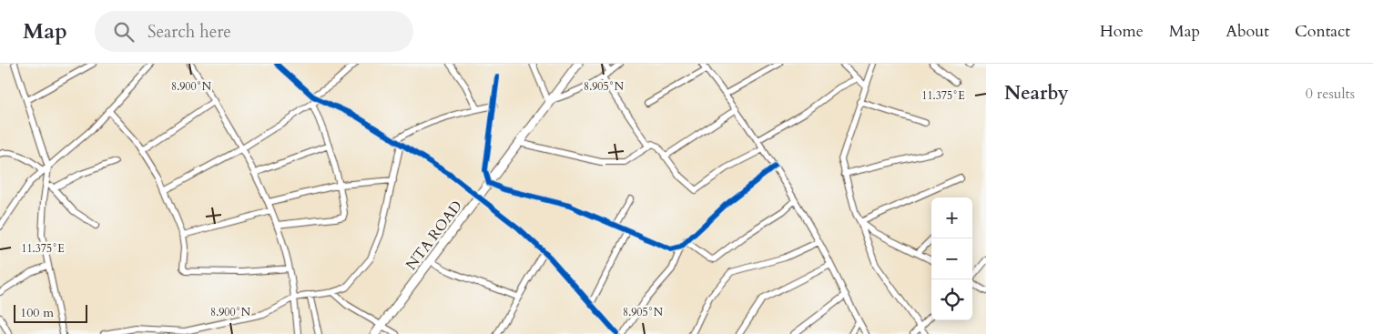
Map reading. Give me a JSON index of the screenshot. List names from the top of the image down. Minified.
{"streets":{"street":["NTA ROAD"]},"scale_bar":"100 m","page":{"header":"Map","search":"Search here","nav":["Home","Map","About","Contact"],"heading":["Nearby","0 results"],"map_buttons":["+","−"],"scale":"100 m"},"coordinates":["8.905°N","8.900°N","11.375°E"]}
